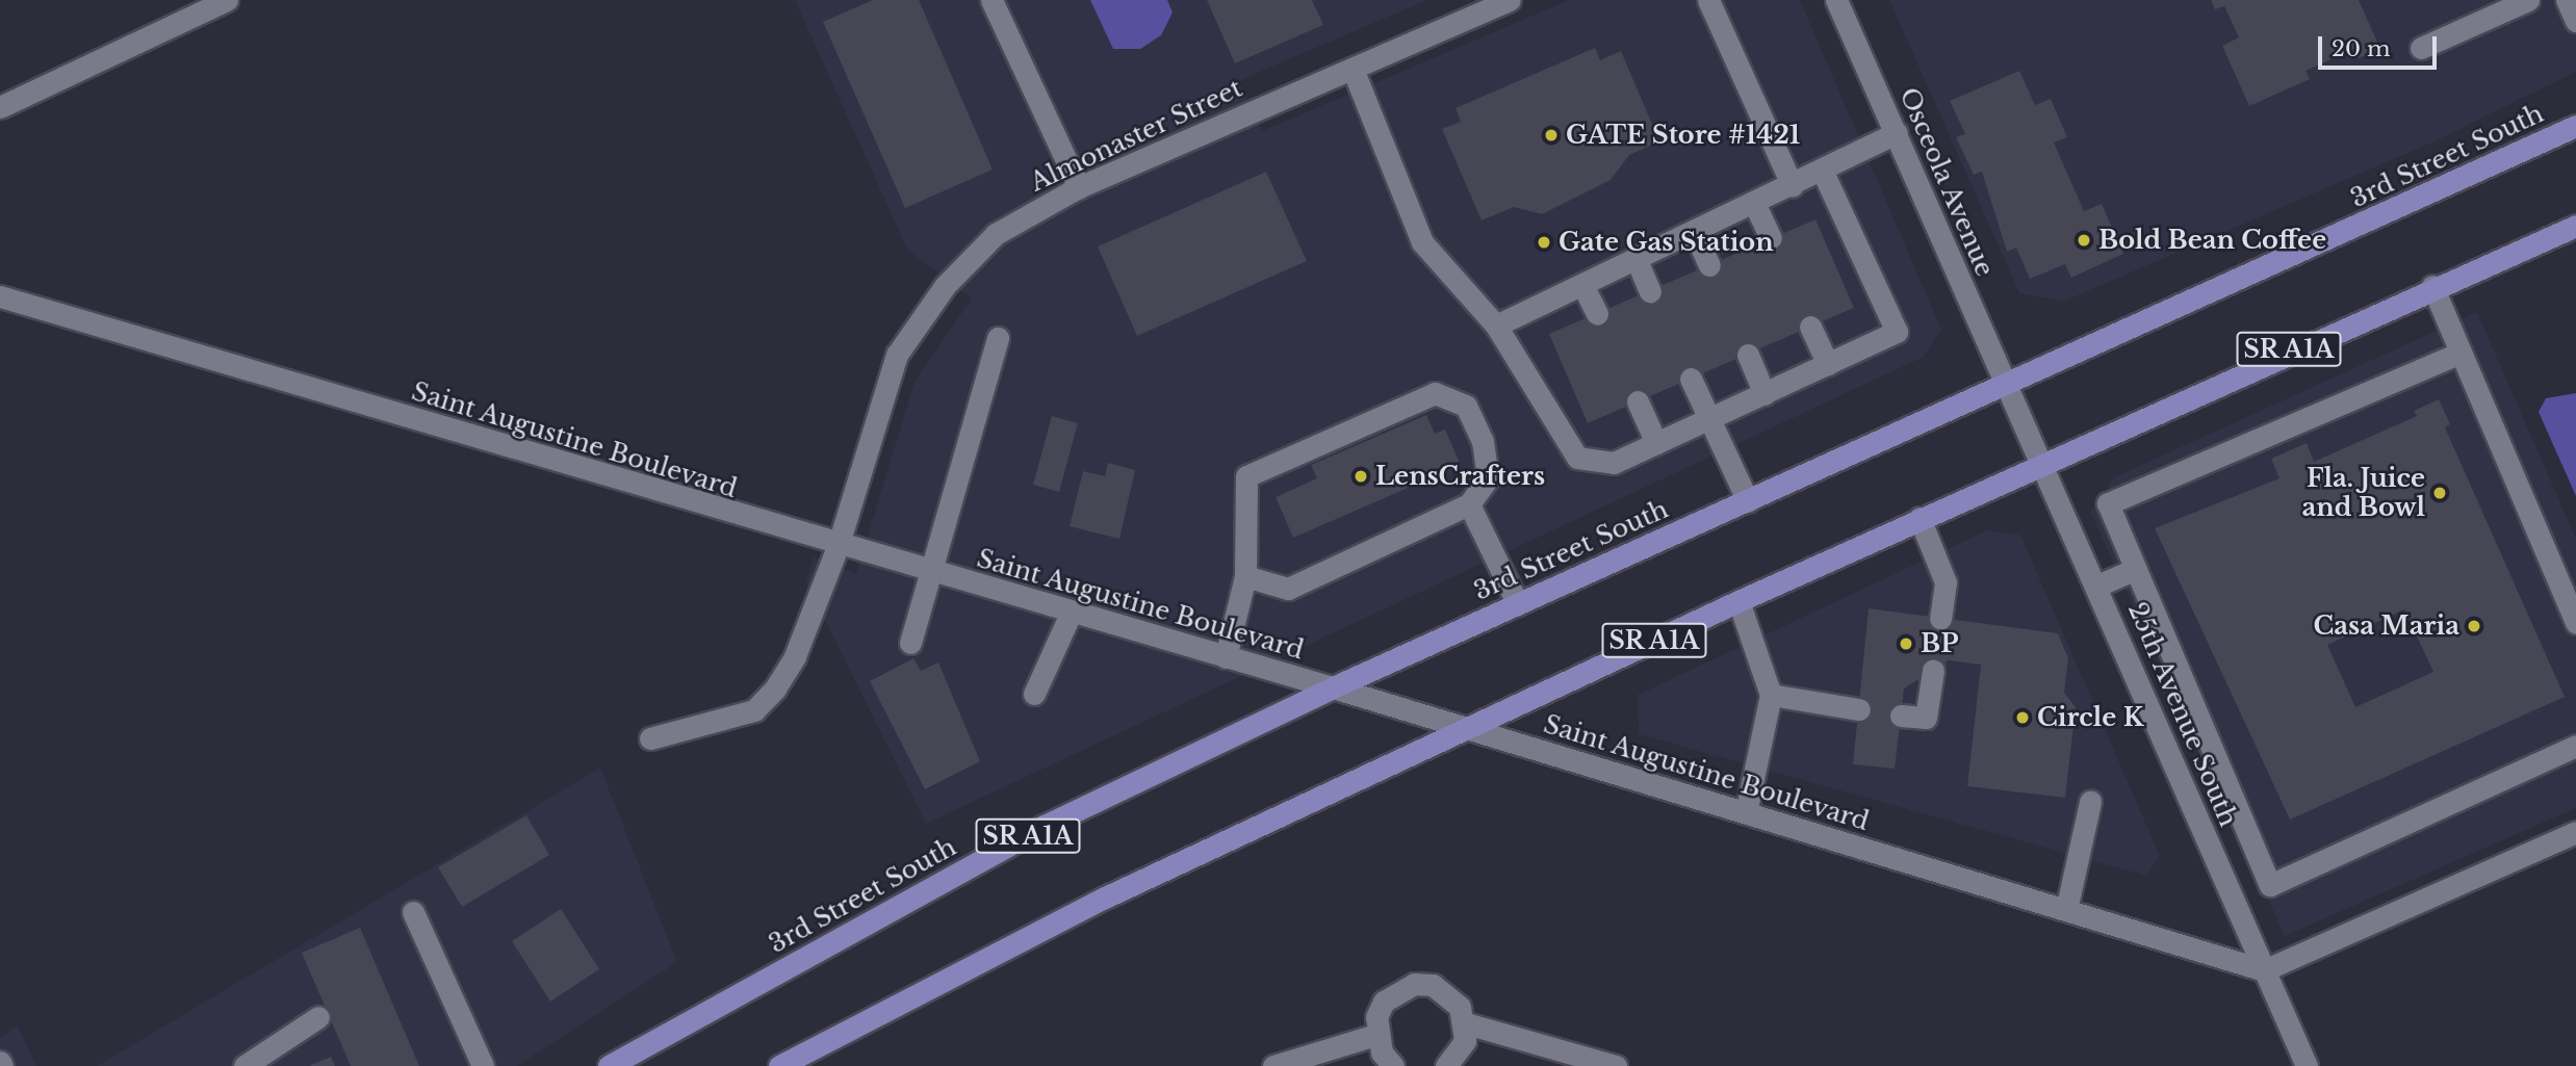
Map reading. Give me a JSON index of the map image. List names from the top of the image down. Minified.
{"streets":{"main road":["3rd Street South","SR A1A"],"street":["Almonaster Street","Osceola Avenue","Saint Augustine Boulevard","25th Avenue South"]},"crossings":[["Almonaster Street","Saint Augustine Boulevard"],["3rd Street South","Osceola Avenue"],["3rd Street South","Saint Augustine Boulevard"],["3rd Street South","25th Avenue South"],["Osceola Avenue","25th Avenue South"],["SR A1A","Saint Augustine Boulevard"],["SR A1A","25th Avenue South"],["Saint Augustine Boulevard","25th Avenue South"]],"places":["GATE Store #1421","Bold Bean Coffee","Gate Gas Station","LensCrafters","Fla. Juice and Bowl","Casa Maria","BP","Circle K"],"scale_bar":"20 m"}
